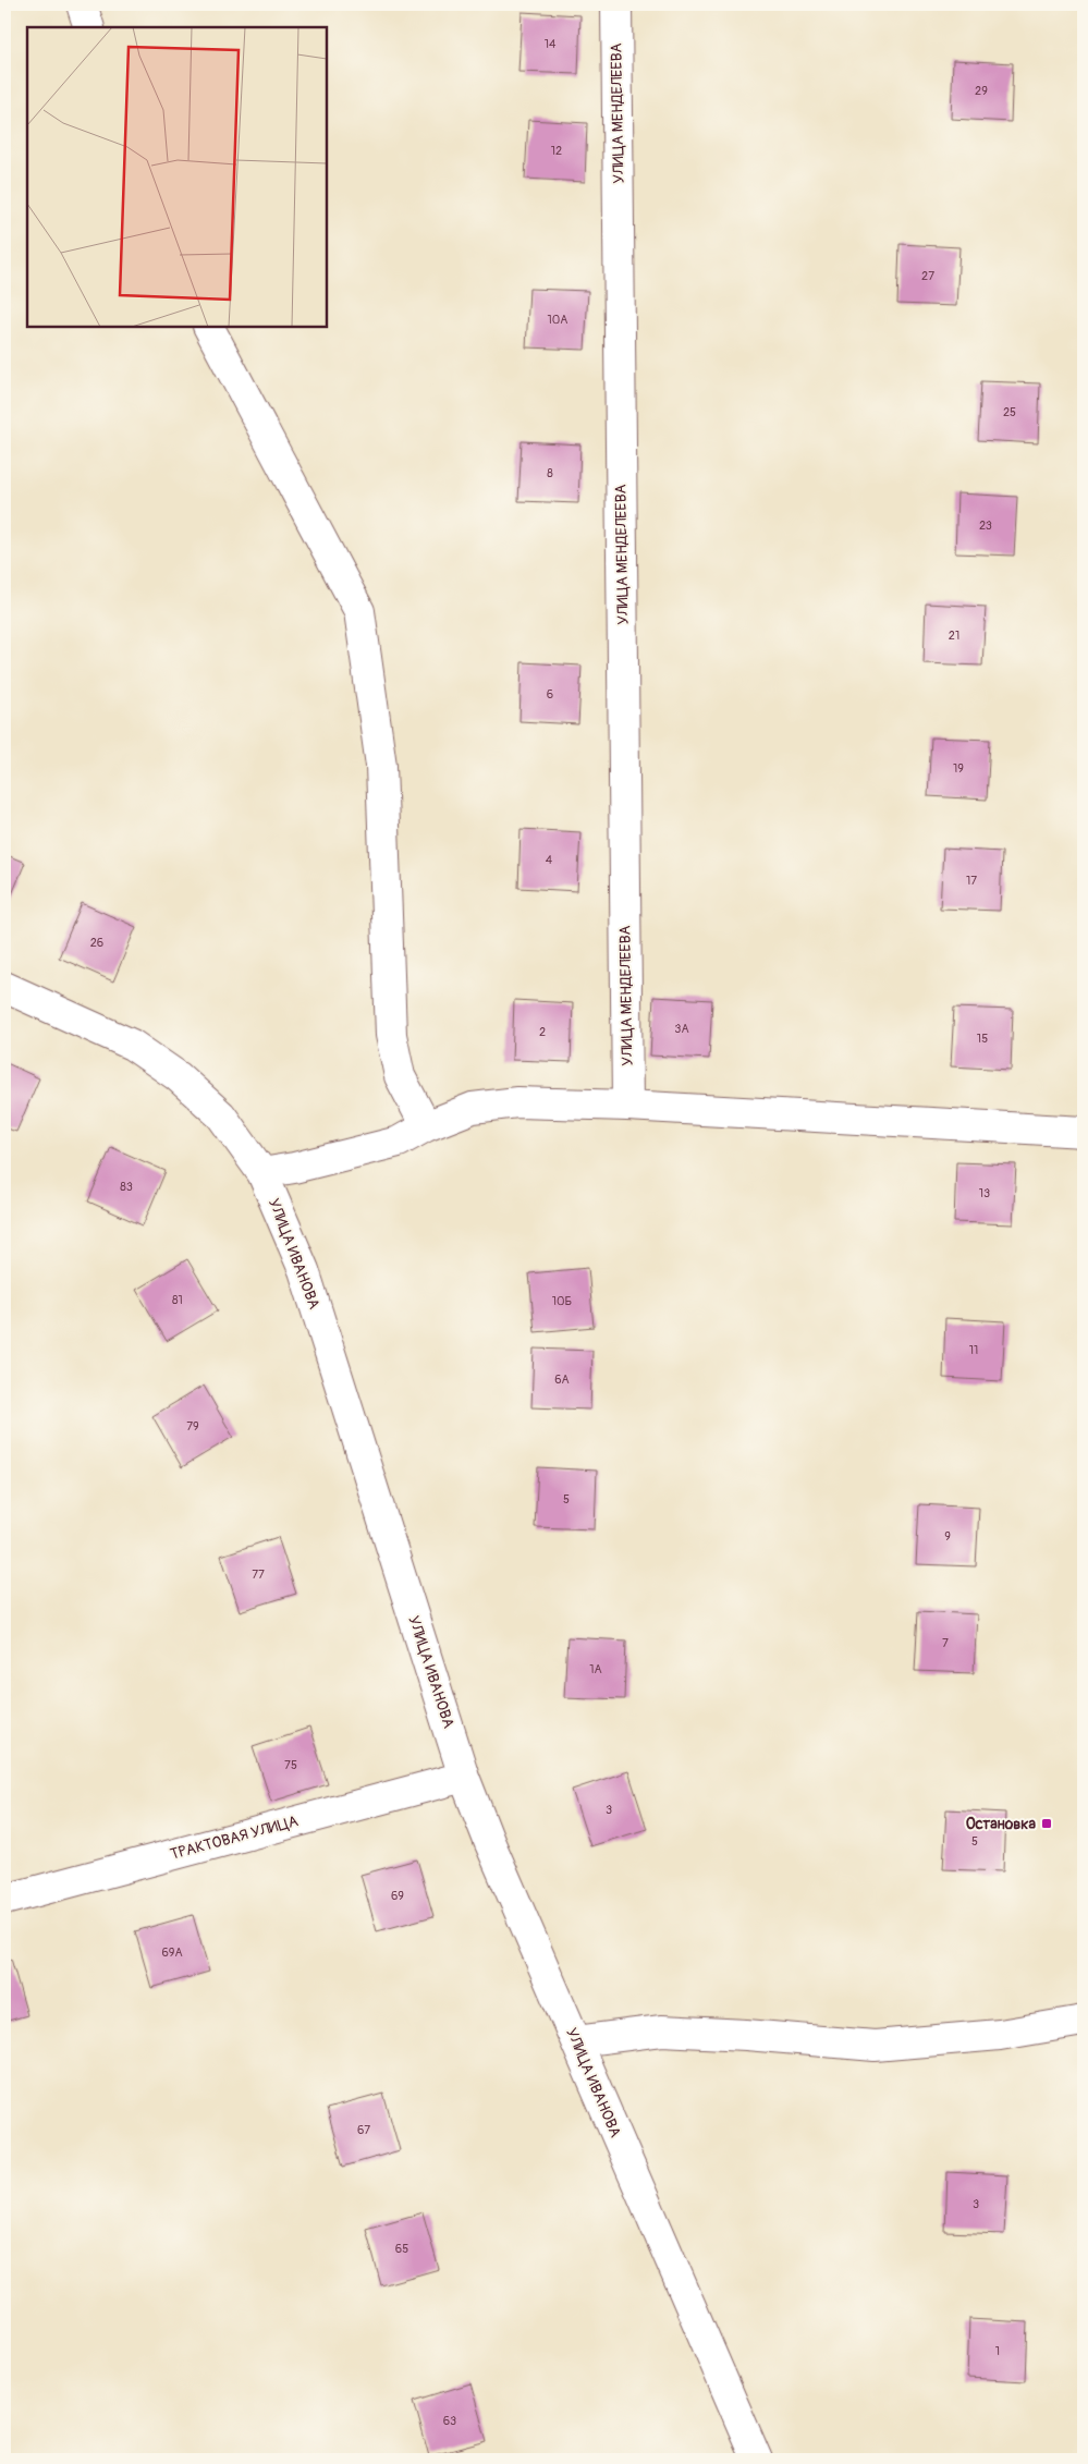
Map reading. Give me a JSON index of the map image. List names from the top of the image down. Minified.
{"streets":{"street":["УЛИЦА МЕНДЕЛЕЕВА","УЛИЦА ИВАНОВА","ТРАКТОВАЯ УЛИЦА"]},"crossings":[["УЛИЦА ИВАНОВА","ТРАКТОВАЯ УЛИЦА"]],"places":{"transit":["Остановка"]},"house_numbers":["14","29","12","27","10А","25","8","23","21","6","19","4","17","26","3А","2","15","83","13","81","10Б","11","6А","79","5","9","77","7","1А","75","3","5","69","69А","67","3","65","1","63"]}
